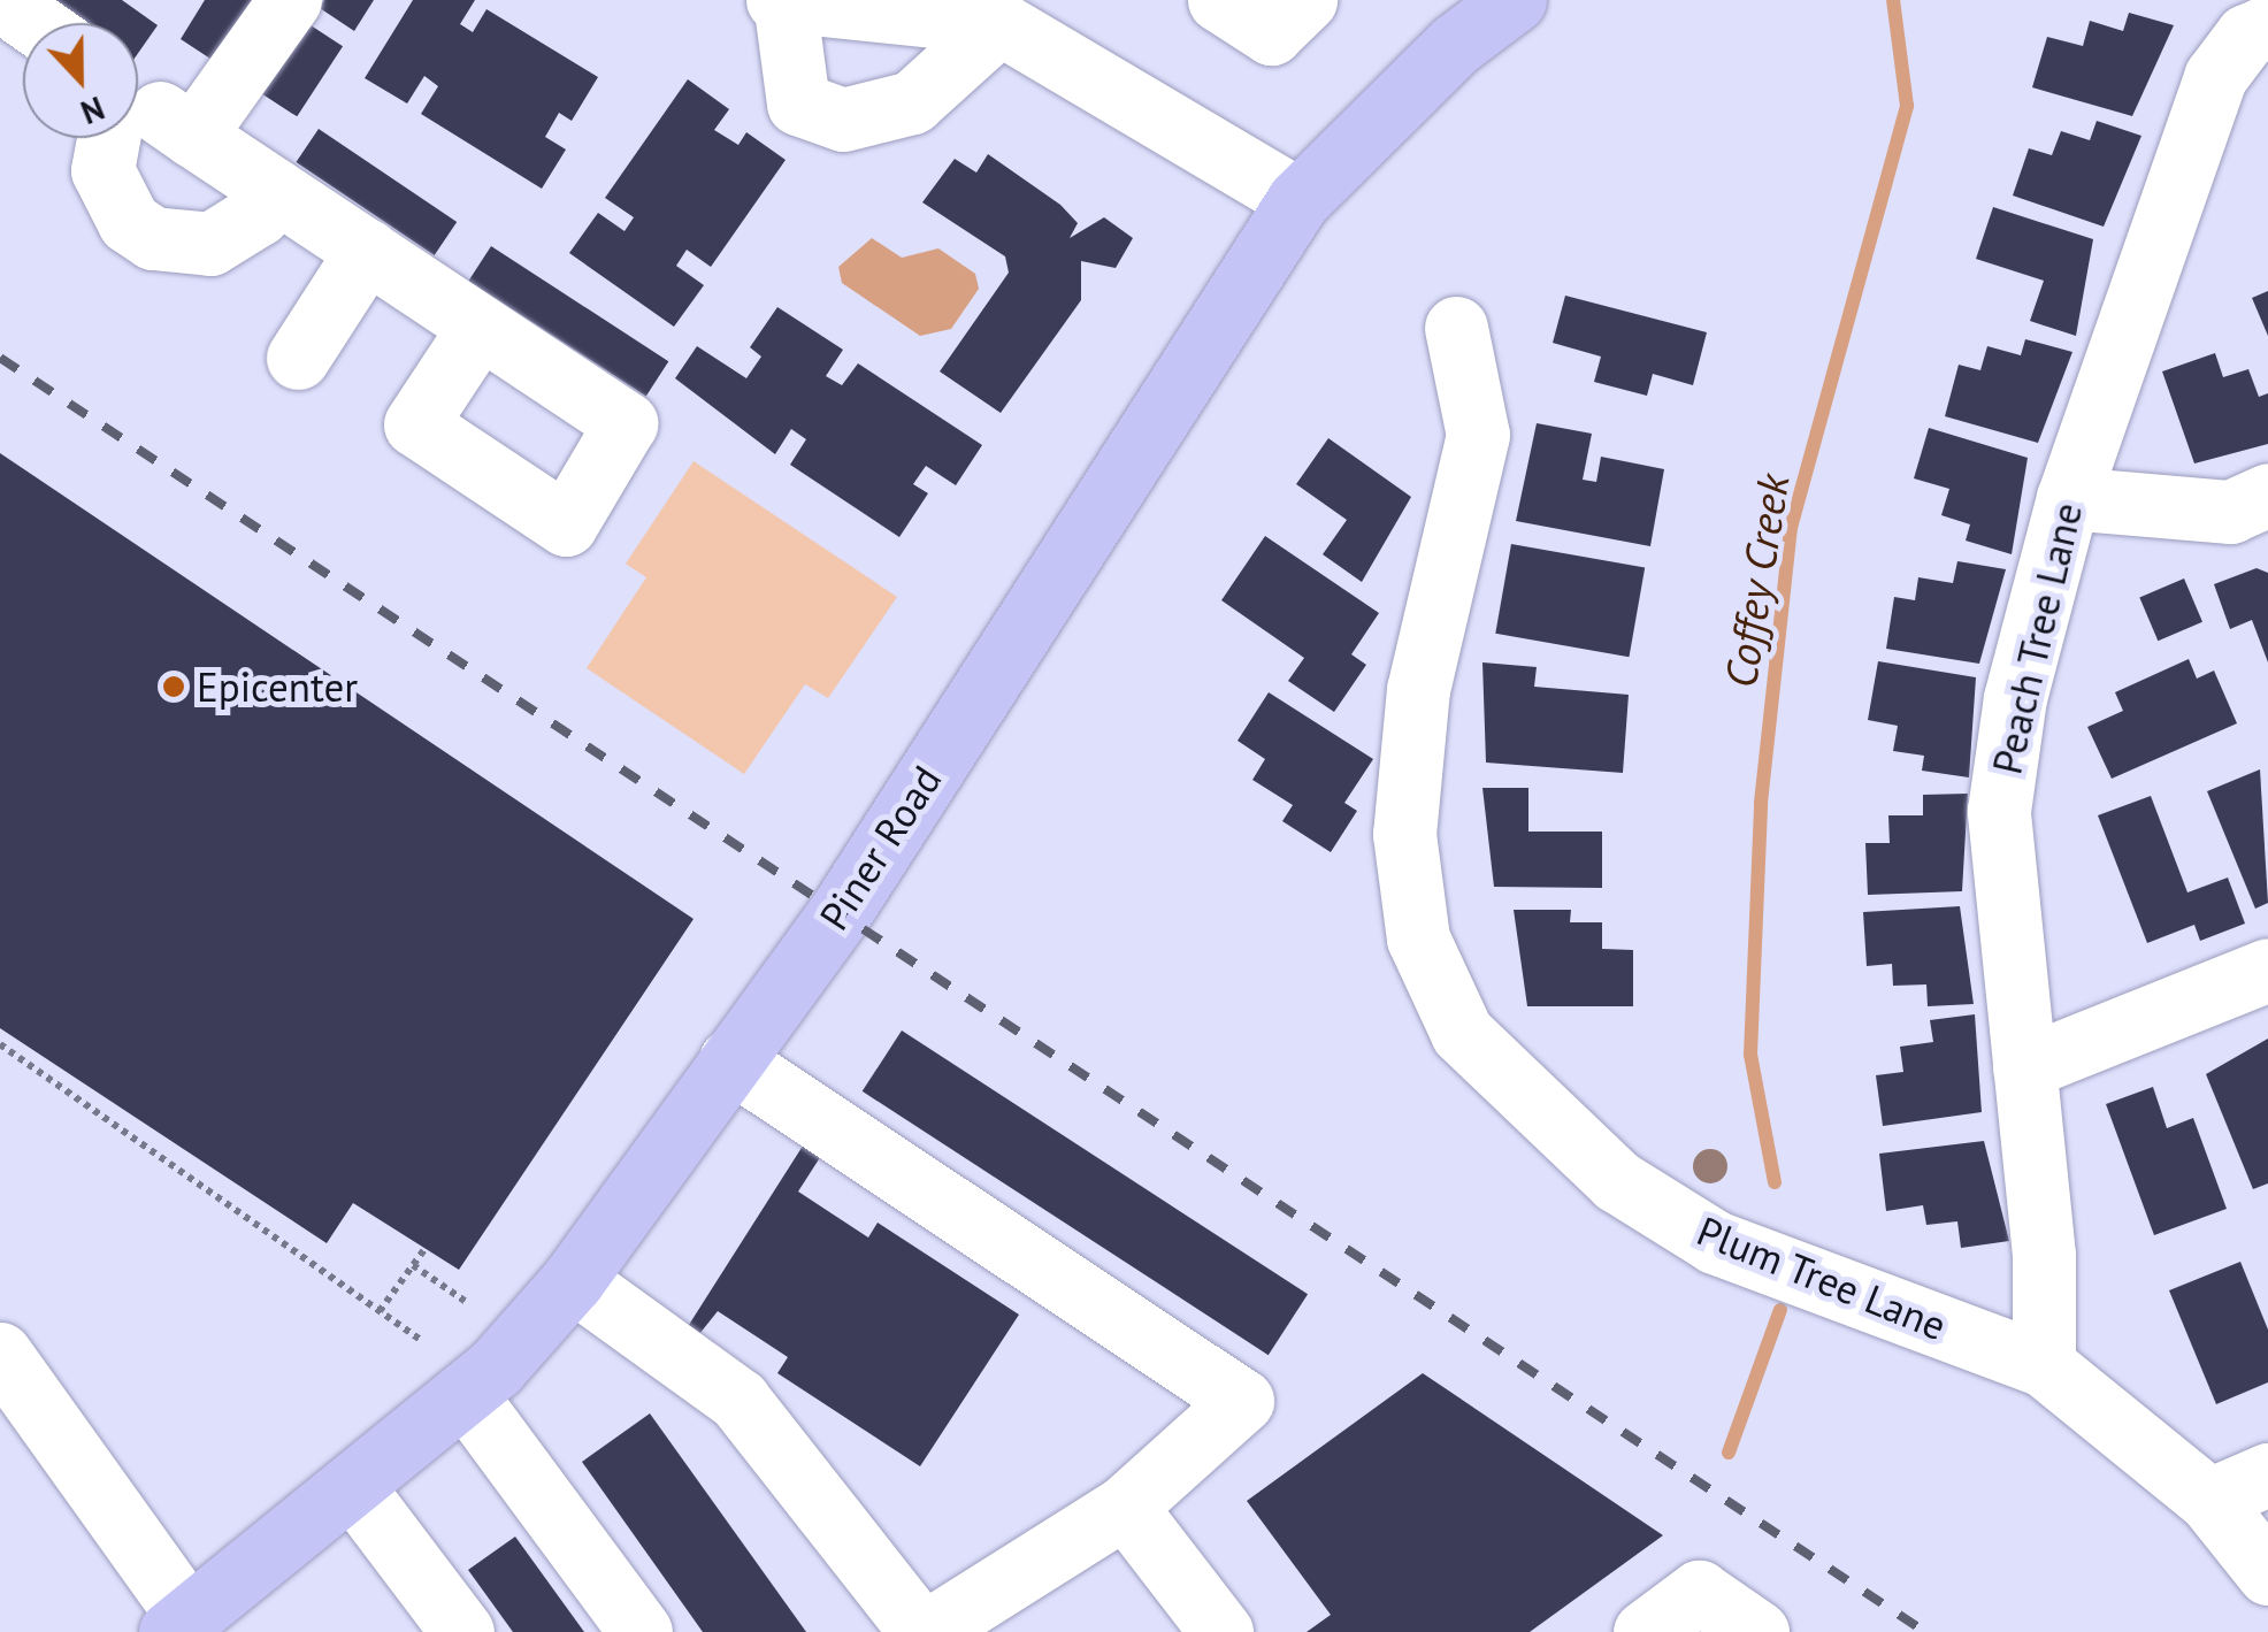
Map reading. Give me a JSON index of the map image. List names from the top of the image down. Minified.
{"streets":{"main road":["Piner Road"],"street":["Peach Tree Lane","Plum Tree Lane"]},"crossings":[["Peach Tree Lane","Plum Tree Lane"]],"water":["Coffey Creek"],"places":["Epicenter"],"north":"bottom"}
